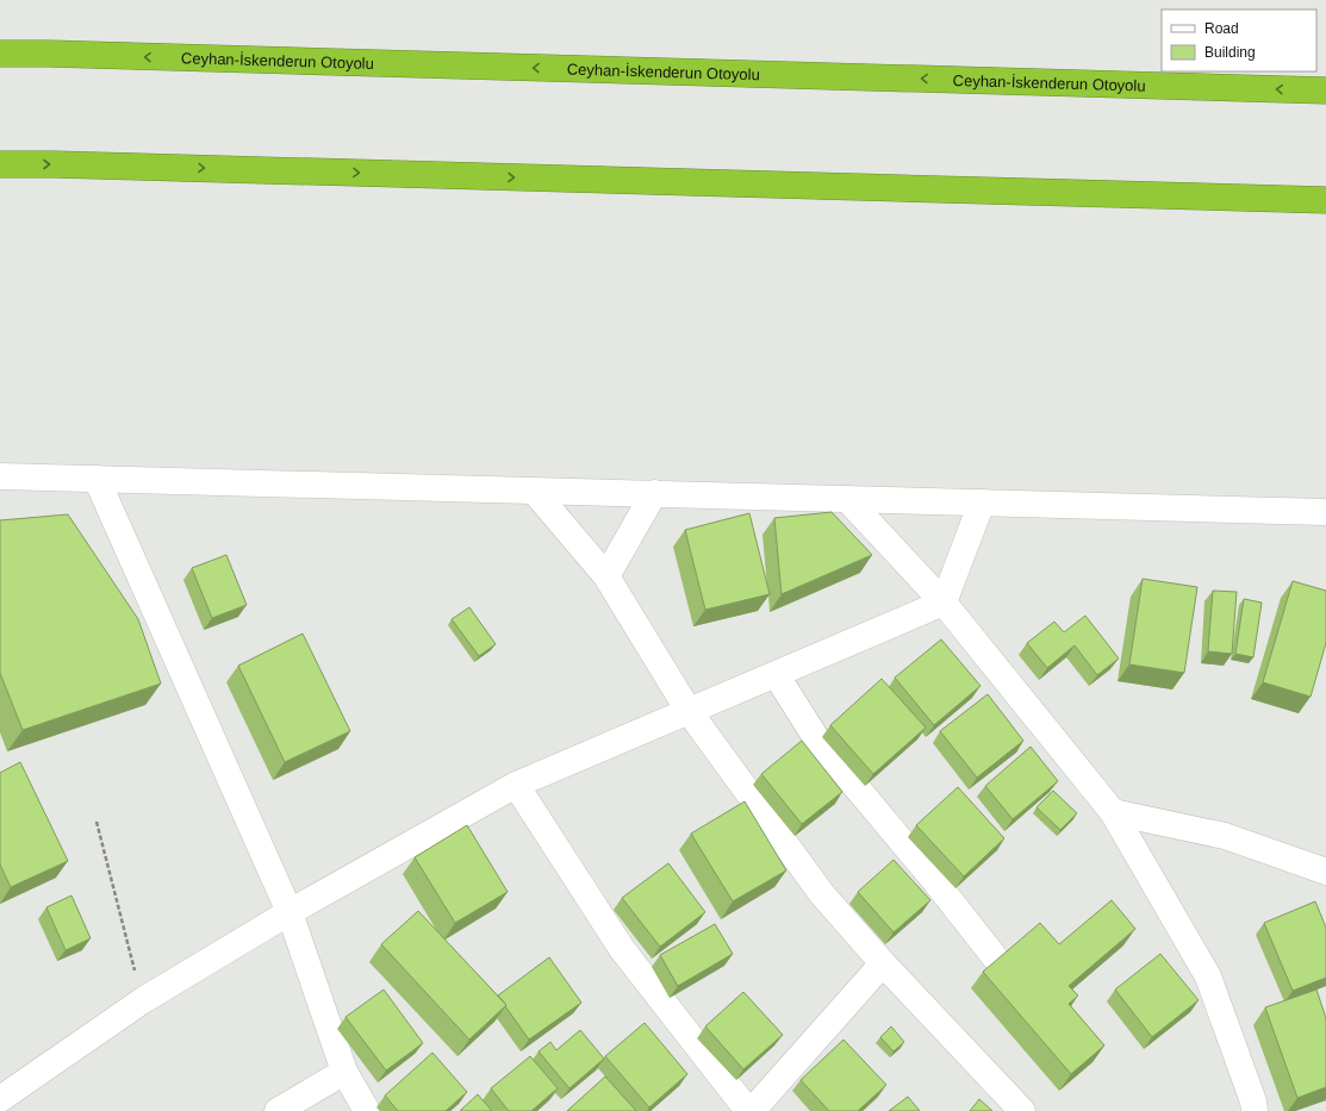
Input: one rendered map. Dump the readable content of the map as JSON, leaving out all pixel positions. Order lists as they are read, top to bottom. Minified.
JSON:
{"streets":{"highway":["Ceyhan-İskenderun Otoyolu"]},"legend":["Road","Building"]}
